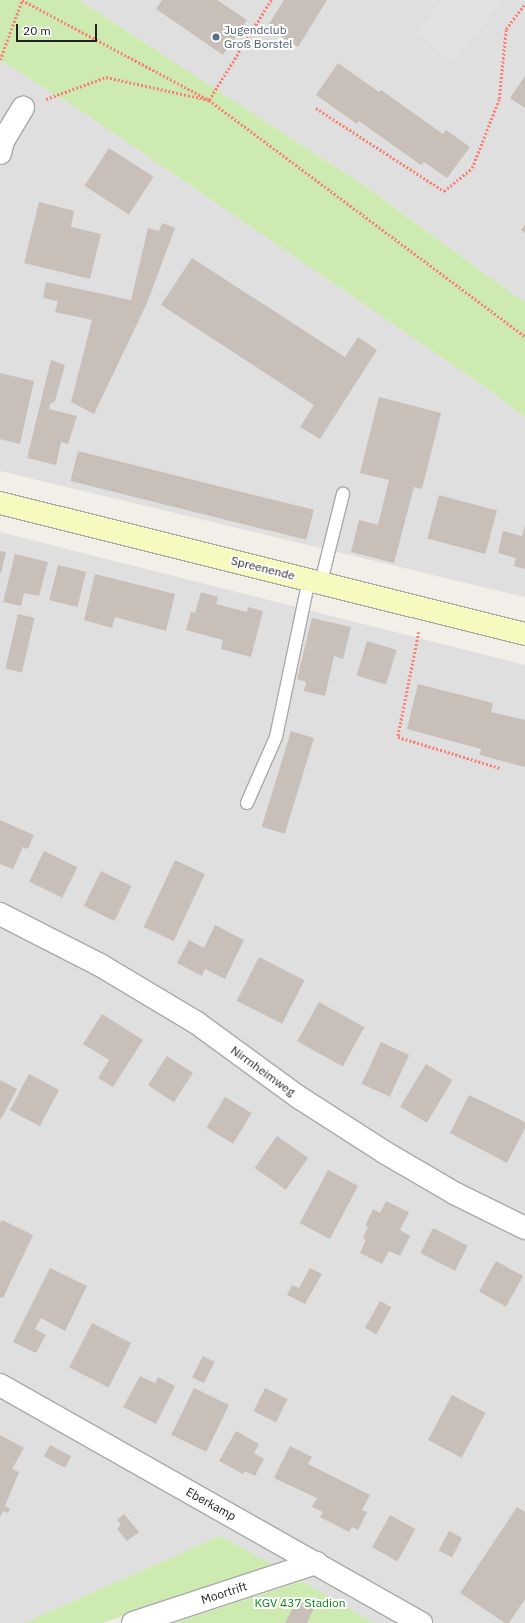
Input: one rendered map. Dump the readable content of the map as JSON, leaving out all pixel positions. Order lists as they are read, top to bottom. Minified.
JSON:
{"streets":{"street":["Spreenende","Nirrnheimweg","Eberkamp","Moortrift"]},"crossings":[["Eberkamp","Moortrift"]],"parks":["KGV 437 Stadion"],"places":["Jugendclub Groß Borstel"],"scale_bar":"20 m"}
